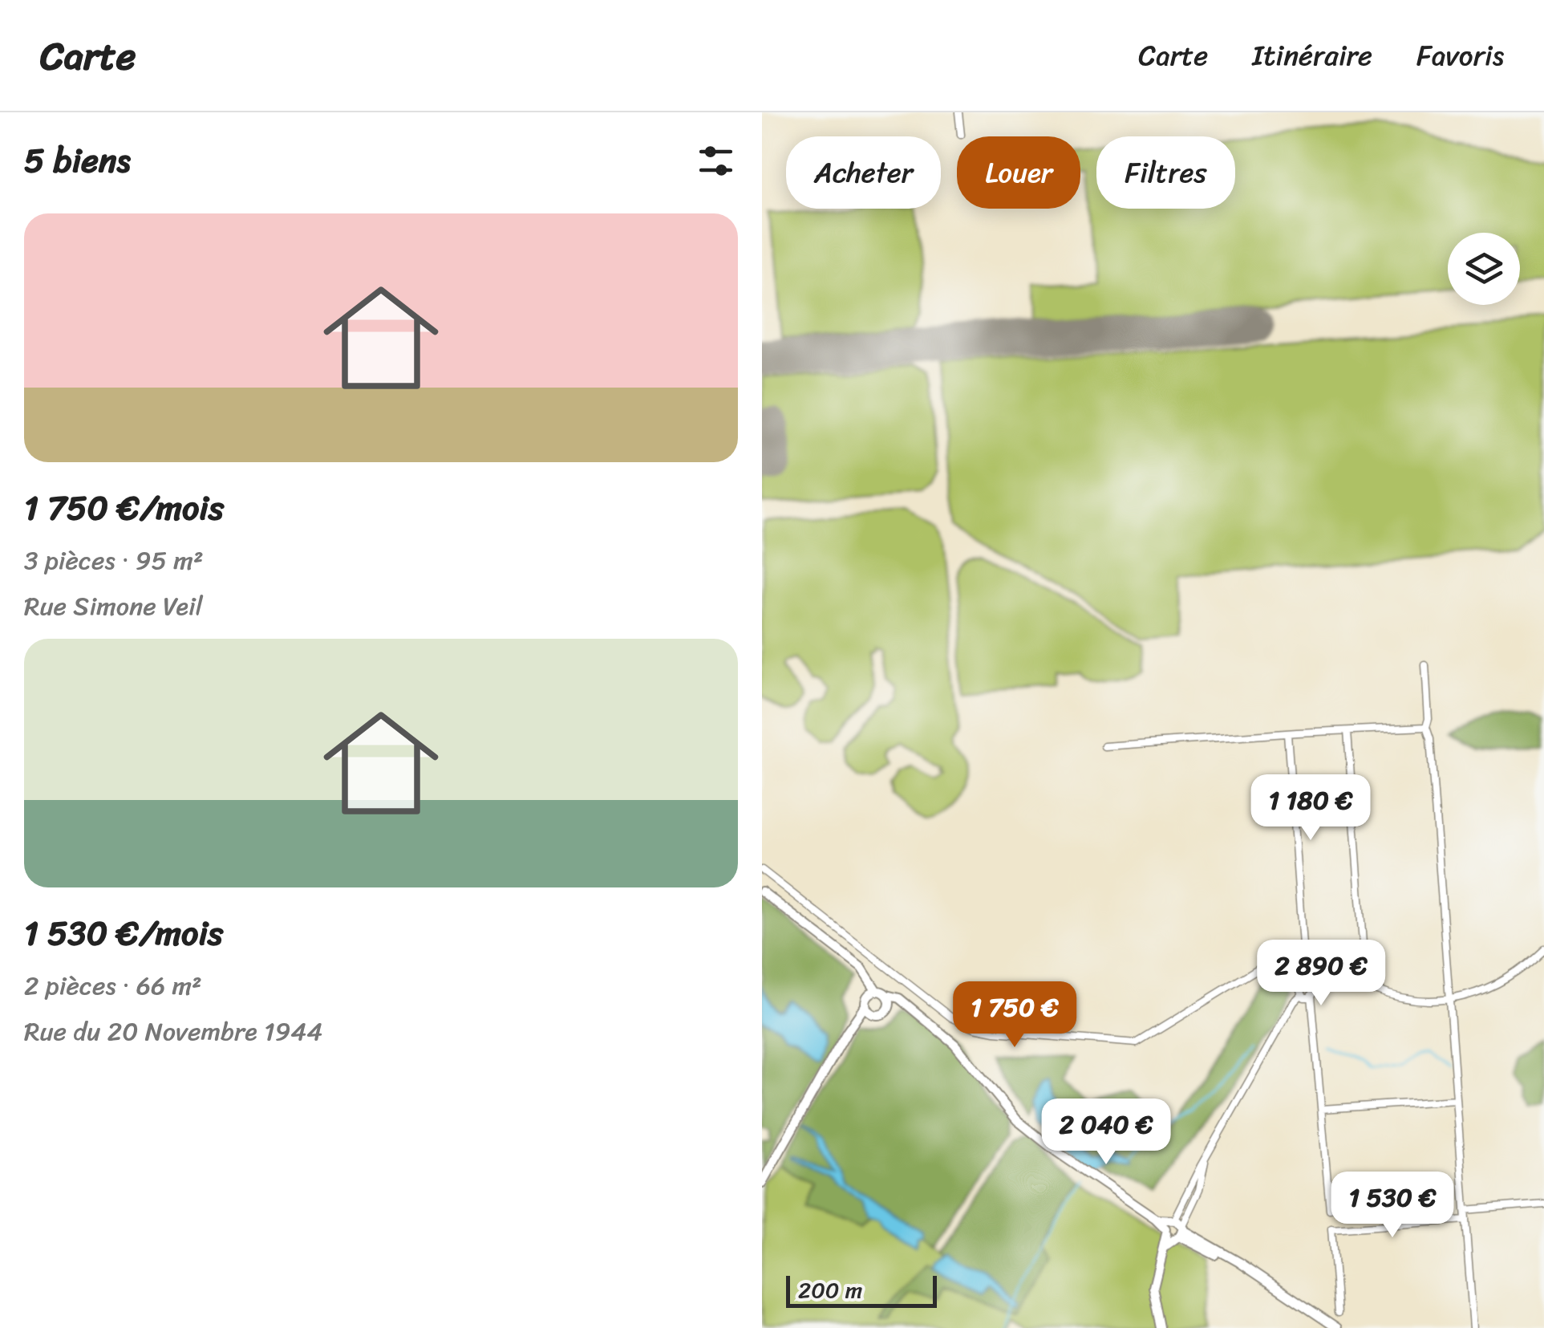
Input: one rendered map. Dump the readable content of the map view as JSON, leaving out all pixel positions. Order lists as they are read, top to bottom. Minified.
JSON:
{"scale_bar":"200 m","page":{"header":"Carte","nav":["Carte","Itinéraire","Favoris"],"heading":"5 biens","chip":["Acheter","Louer","Filtres"],"list":[{"name":"1 750 €/mois","note":"3 pièces · 95 m² · Rue Simone Veil"},{"name":"1 530 €/mois","note":"2 pièces · 66 m² · Rue du 20 Novembre 1944"}],"price":["1 180 €","2 890 €","1 750 €","2 040 €","1 530 €"],"scale":"200 m"}}
